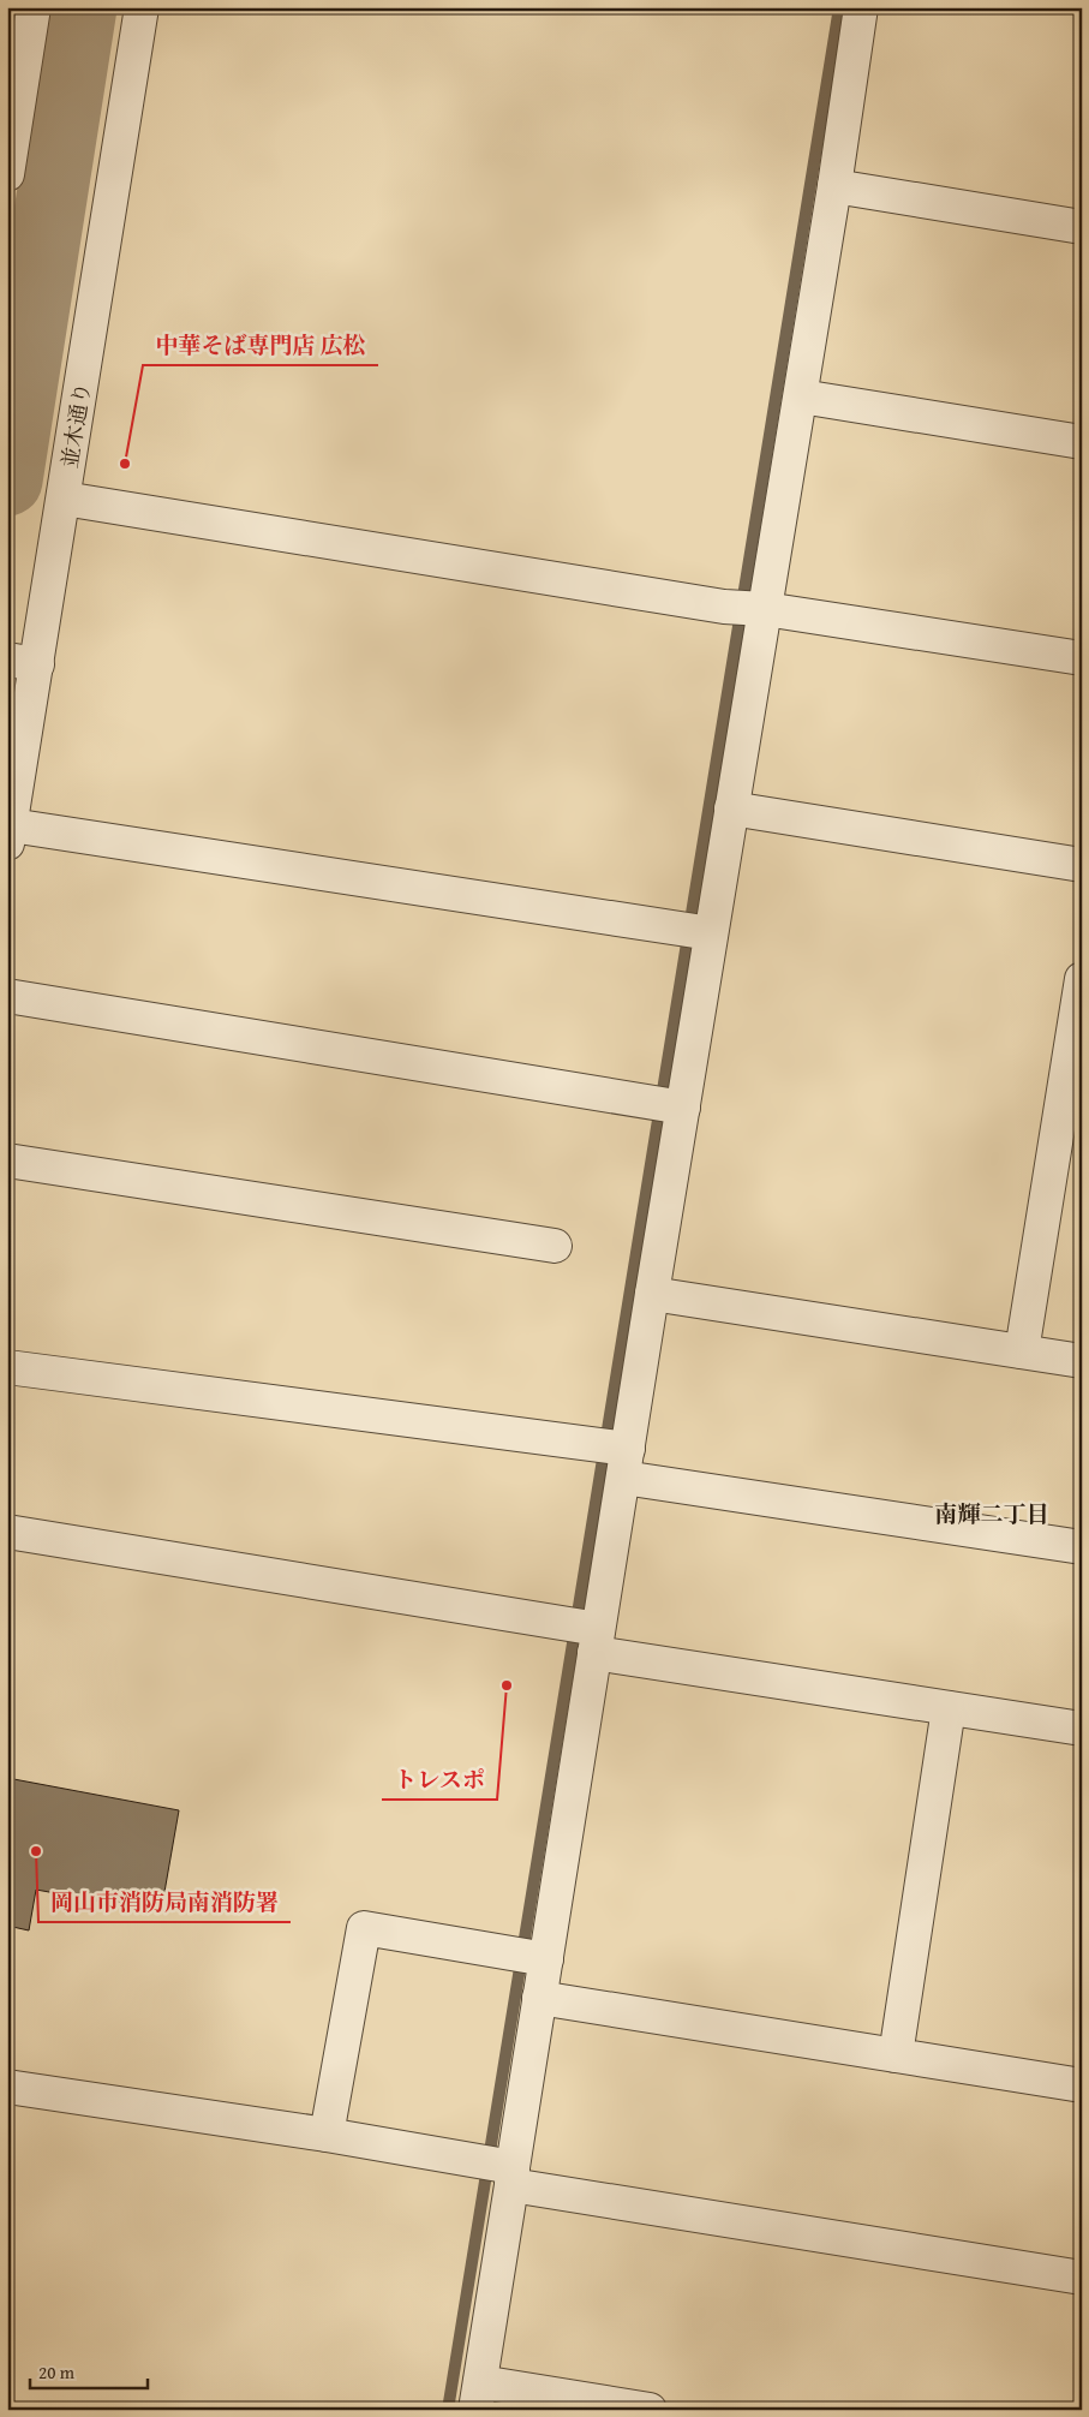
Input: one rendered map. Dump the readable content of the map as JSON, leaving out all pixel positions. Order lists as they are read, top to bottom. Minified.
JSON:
{"streets":{"street":["並木通り"]},"districts":["南輝二丁目"],"places":["中華そば専門店 広松","トレスポ","岡山市消防局南消防署"],"scale_bar":"20 m"}
